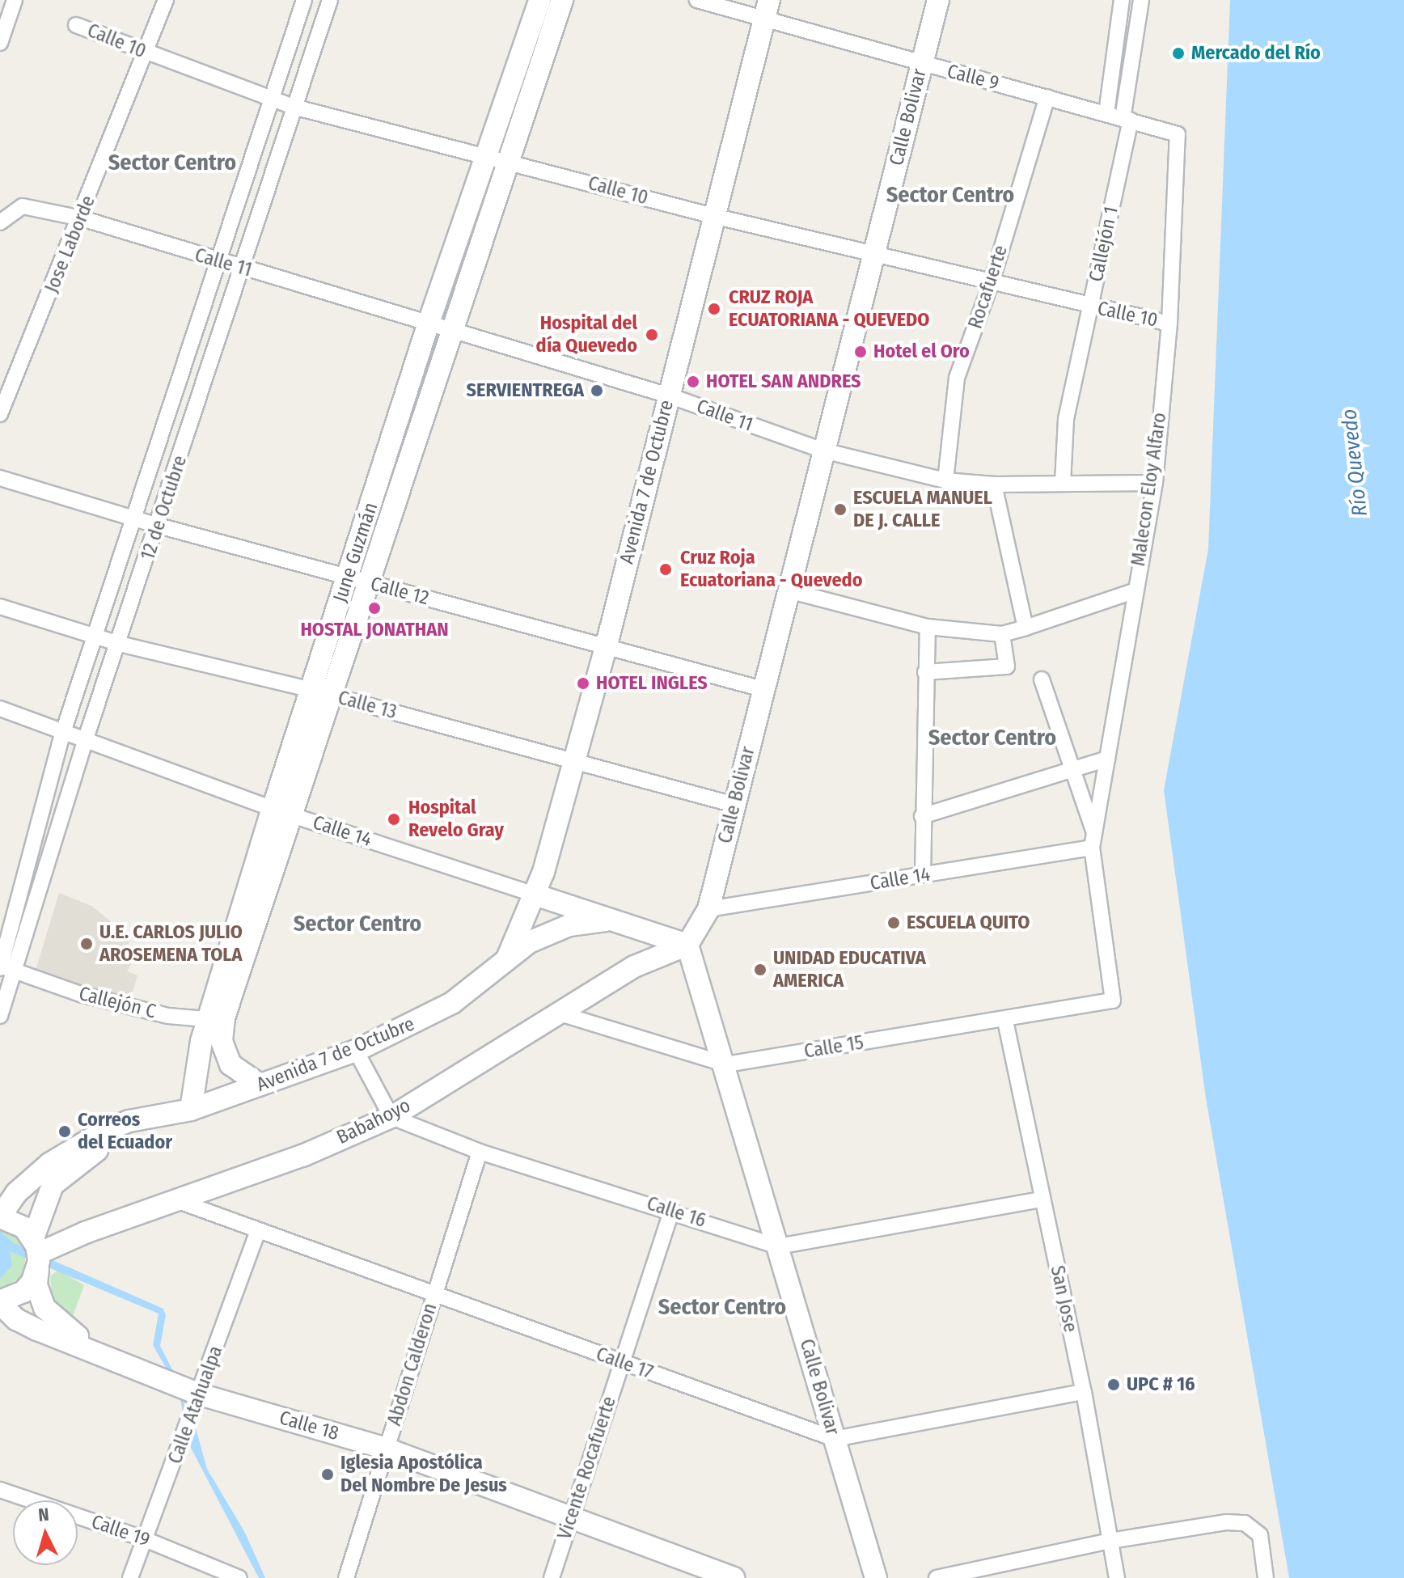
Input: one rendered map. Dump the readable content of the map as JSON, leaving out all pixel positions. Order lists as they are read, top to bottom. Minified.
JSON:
{"streets":{"main road":["Calle Bolivar","Avenida 7 de Octubre","June Guzmán","Calle 14","Babahoyo","Calle 18"],"street":["Calle 10","Calle 9","Jose Laborde","Callejón 1","Calle 11","Rocafuerte","Malecon Eloy Alfaro","12 de Octubre","Calle 12","Calle 13","Callejón C","Calle 15","Calle 16","San Jose","Calle 17","Abdon Calderon","Calle Atahualpa","Vicente Rocafuerte","Calle 19"]},"crossings":[["Calle 10","Calle Bolivar"],["Calle 10","Jose Laborde"],["Calle 10","Callejón 1"],["Calle 10","Rocafuerte"],["Calle 10","Avenida 7 de Octubre"],["Calle 10","Malecon Eloy Alfaro"],["Calle 10","12 de Octubre"],["Calle 10","June Guzmán"],["Calle 9","Calle Bolivar"],["Calle 9","Callejón 1"],["Calle 9","Rocafuerte"],["Calle 9","Avenida 7 de Octubre"],["Calle 9","Malecon Eloy Alfaro"],["Calle Bolivar","Calle 11"],["Calle Bolivar","Calle 12"],["Calle Bolivar","Calle 13"],["Calle Bolivar","Calle 14"],["Calle Bolivar","Calle 15"],["Calle Bolivar","Babahoyo"],["Calle Bolivar","Calle 16"],["Calle Bolivar","Calle 17"],["Jose Laborde","Calle 11"],["Callejón 1","Calle 11"],["Calle 11","Rocafuerte"],["Calle 11","Avenida 7 de Octubre"],["Calle 11","Malecon Eloy Alfaro"],["Calle 11","12 de Octubre"],["Calle 11","June Guzmán"],["Avenida 7 de Octubre","June Guzmán"],["Avenida 7 de Octubre","Calle 12"],["Avenida 7 de Octubre","Calle 13"],["Avenida 7 de Octubre","Calle 14"],["Avenida 7 de Octubre","Babahoyo"],["Avenida 7 de Octubre","Calle 18"],["Malecon Eloy Alfaro","Calle 14"],["Malecon Eloy Alfaro","Calle 15"],["12 de Octubre","Calle 12"],["12 de Octubre","Calle 13"],["12 de Octubre","Calle 14"],["12 de Octubre","Callejón C"],["June Guzmán","Calle 12"],["June Guzmán","Calle 13"],["June Guzmán","Calle 14"],["June Guzmán","Callejón C"],["Calle 14","Calle 15"],["Calle 14","Babahoyo"],["Calle 15","Babahoyo"],["Calle 15","San Jose"],["Babahoyo","Calle 16"],["Babahoyo","Calle 17"],["Babahoyo","Calle 18"],["Calle 16","San Jose"],["Calle 16","Abdon Calderon"],["Calle 16","Vicente Rocafuerte"],["Calle 17","Abdon Calderon"],["Calle 17","Calle Atahualpa"],["Calle 17","Vicente Rocafuerte"],["Abdon Calderon","Calle 18"],["Calle Atahualpa","Calle 18"],["Calle Atahualpa","Calle 19"],["Calle 18","Vicente Rocafuerte"]],"districts":["Sector Centro","Sector Centro","Sector Centro","Sector Centro","Sector Centro"],"water":["Río Quevedo"],"places":["Mercado del Río","CRUZ ROJA ECUATORIANA - QUEVEDO","Hospital del día Quevedo","Hotel el Oro","HOTEL SAN ANDRES","SERVIENTREGA","ESCUELA MANUEL DE J. CALLE","Cruz Roja Ecuatoriana - Quevedo","HOSTAL JONATHAN","HOTEL INGLES","Hospital Revelo Gray","ESCUELA QUITO","U.E. CARLOS JULIO AROSEMENA TOLA","UNIDAD EDUCATIVA AMERICA","Correos del Ecuador","UPC # 16","Iglesia Apostólica Del Nombre De Jesus"],"north":"top"}
